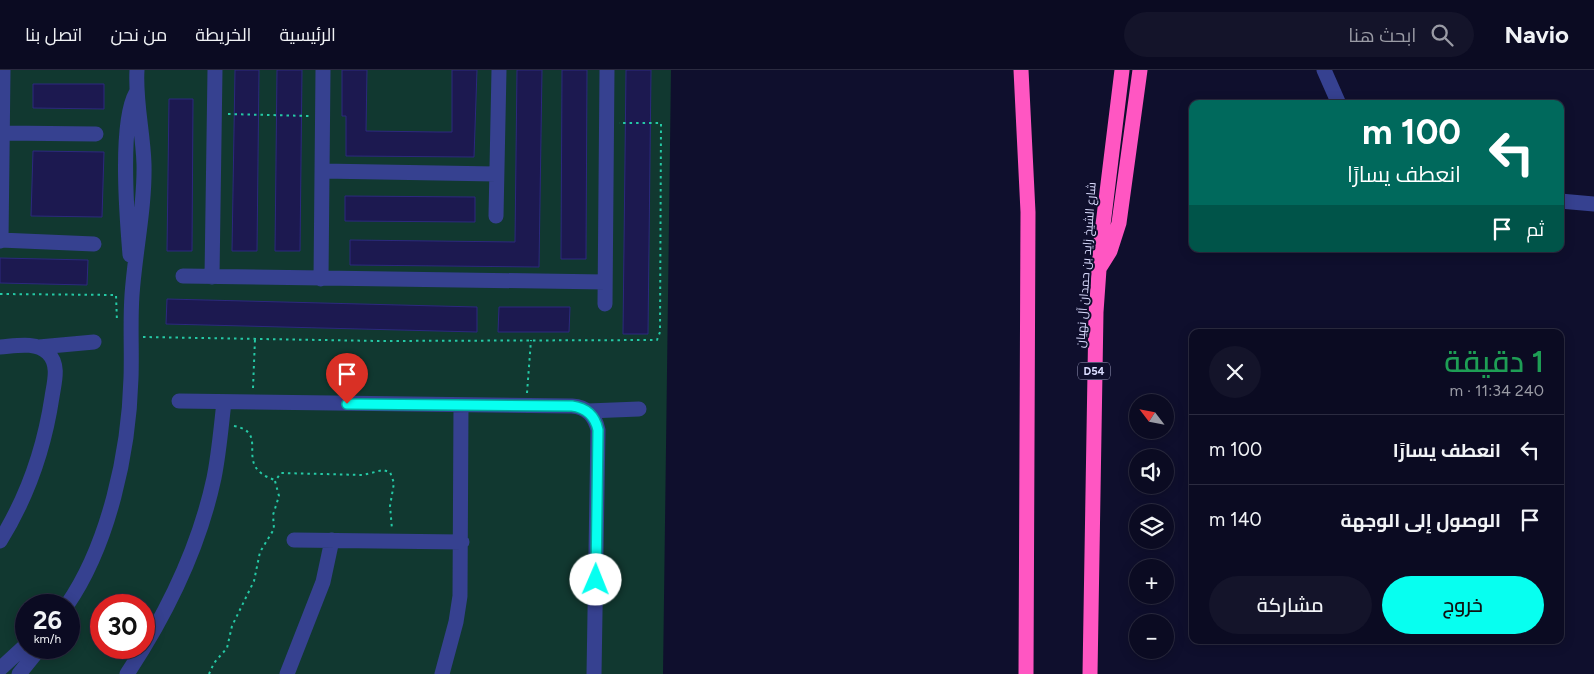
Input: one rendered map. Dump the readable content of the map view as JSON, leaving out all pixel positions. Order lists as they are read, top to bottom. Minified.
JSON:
{"streets":{"highway":["شارع الشيخ زايد بن حمدان آل نهيان","D54"]},"north":"top left","page":{"header":"Navio","search":"ابحث هنا","nav":["الرئيسية","الخريطة","من نحن","اتصل بنا"],"turn":["100 m","انعطف يسارًا"],"then":"ثم","heading":["1 دقيقة","240 m · 11:34"],"map_buttons":["+","−"],"list":[{"name":"انعطف يسارًا","value":"100 m"},{"name":"الوصول إلى الوجهة","value":"140 m"}],"buttons":["خروج","مشاركة"],"speed":"26 km/h","limit":"30"}}
